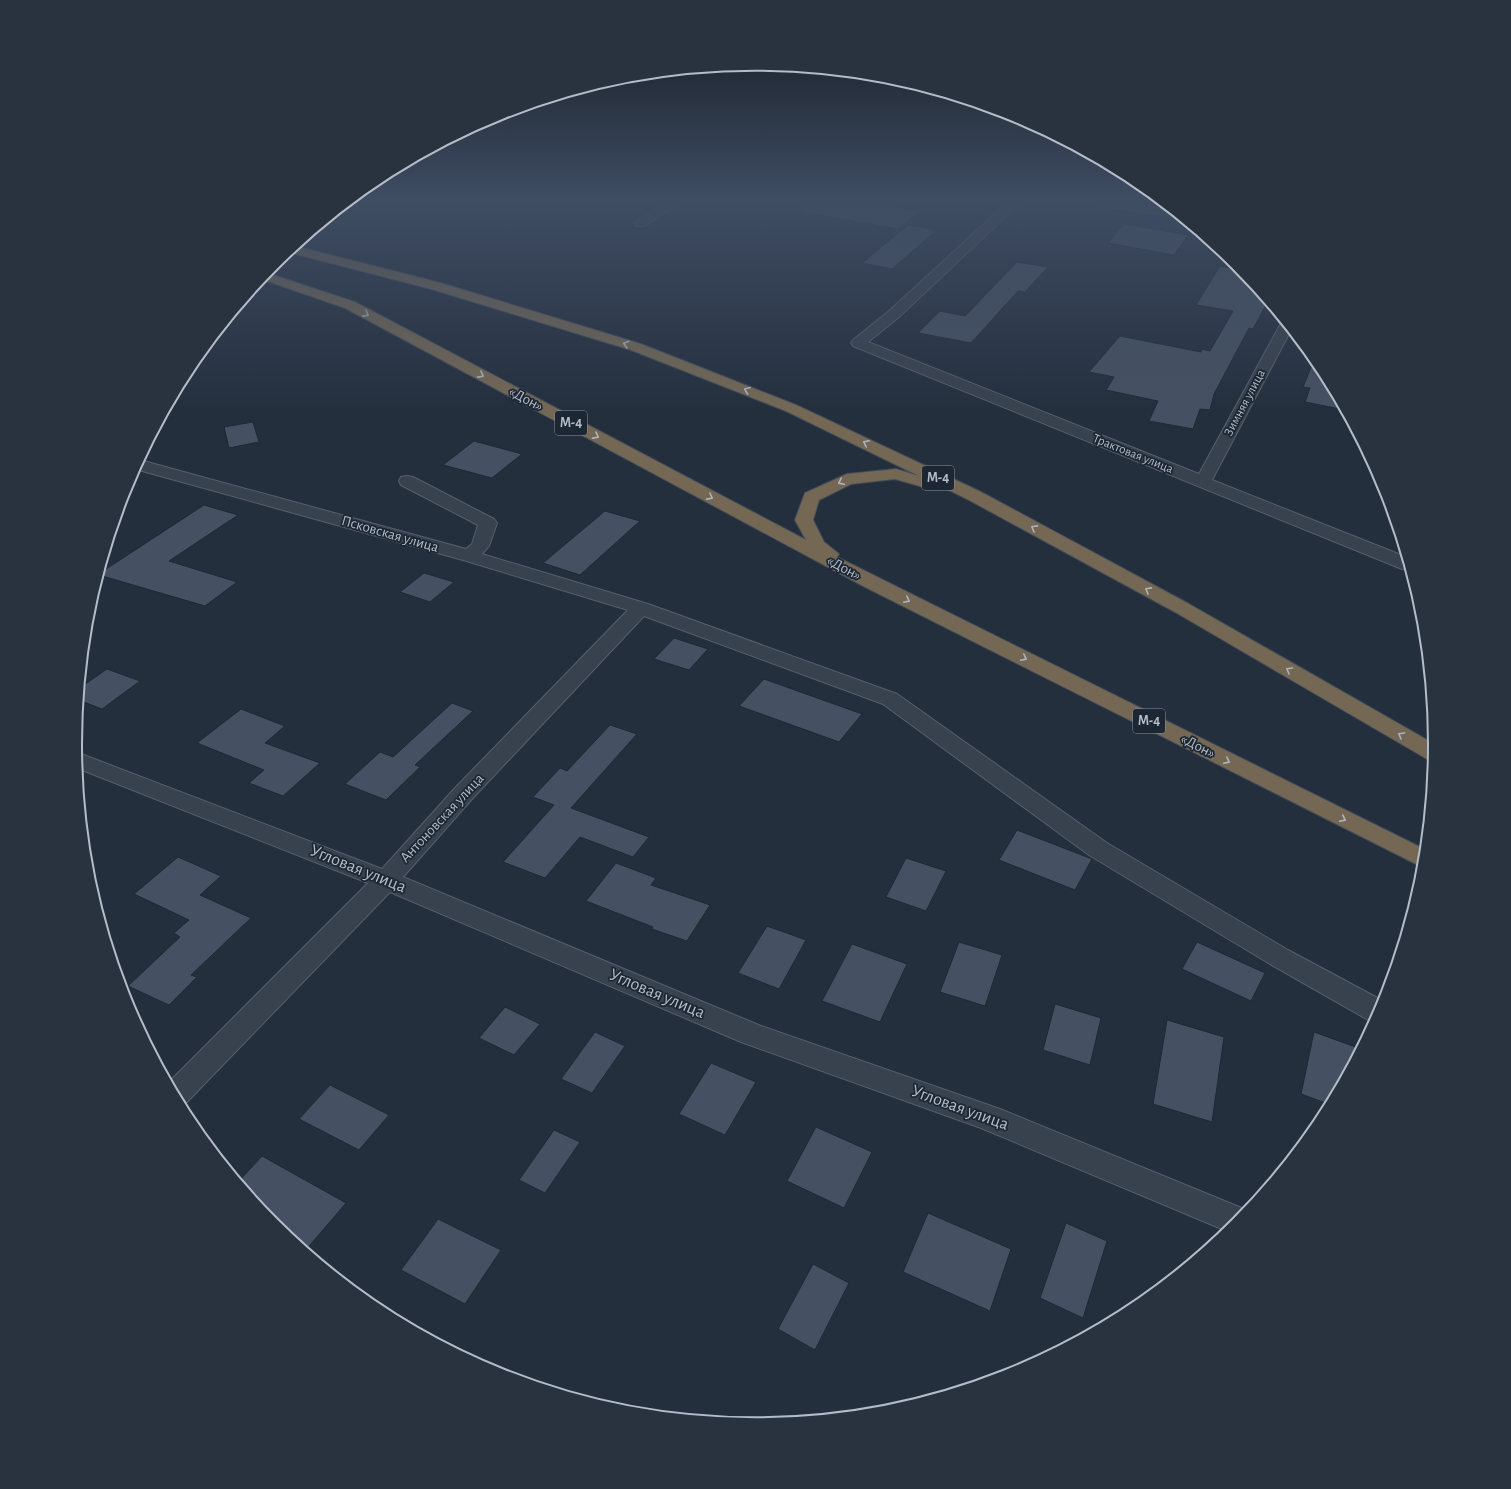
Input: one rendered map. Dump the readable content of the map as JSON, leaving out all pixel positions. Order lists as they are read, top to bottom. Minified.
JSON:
{"streets":{"highway":["«Дон»","М-4"],"street":["Зимняя улица","Трактовая улица","Псковская улица","Антоновская улица","Угловая улица"]},"crossings":[["«Дон»","М-4"],["Зимняя улица","Трактовая улица"],["Псковская улица","Антоновская улица"],["Антоновская улица","Угловая улица"]]}
